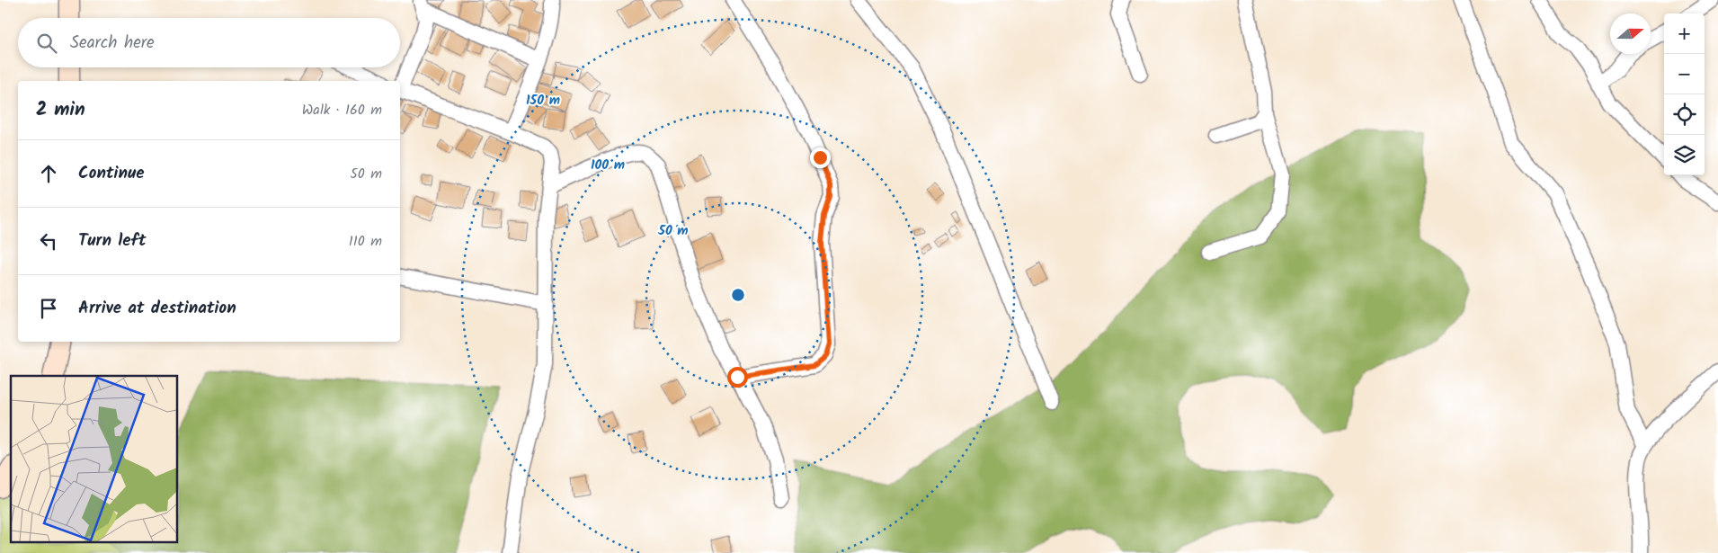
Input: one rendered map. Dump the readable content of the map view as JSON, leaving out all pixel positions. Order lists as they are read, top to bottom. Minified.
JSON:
{"north":"right","page":{"map_buttons":["+","−"],"search":"Search here","heading":["2 min","Walk · 160 m"],"list":[["Continue","50 m"],["Turn left","110 m"],"Arrive at destination"]},"rings":["150 m","100 m","50 m"]}
